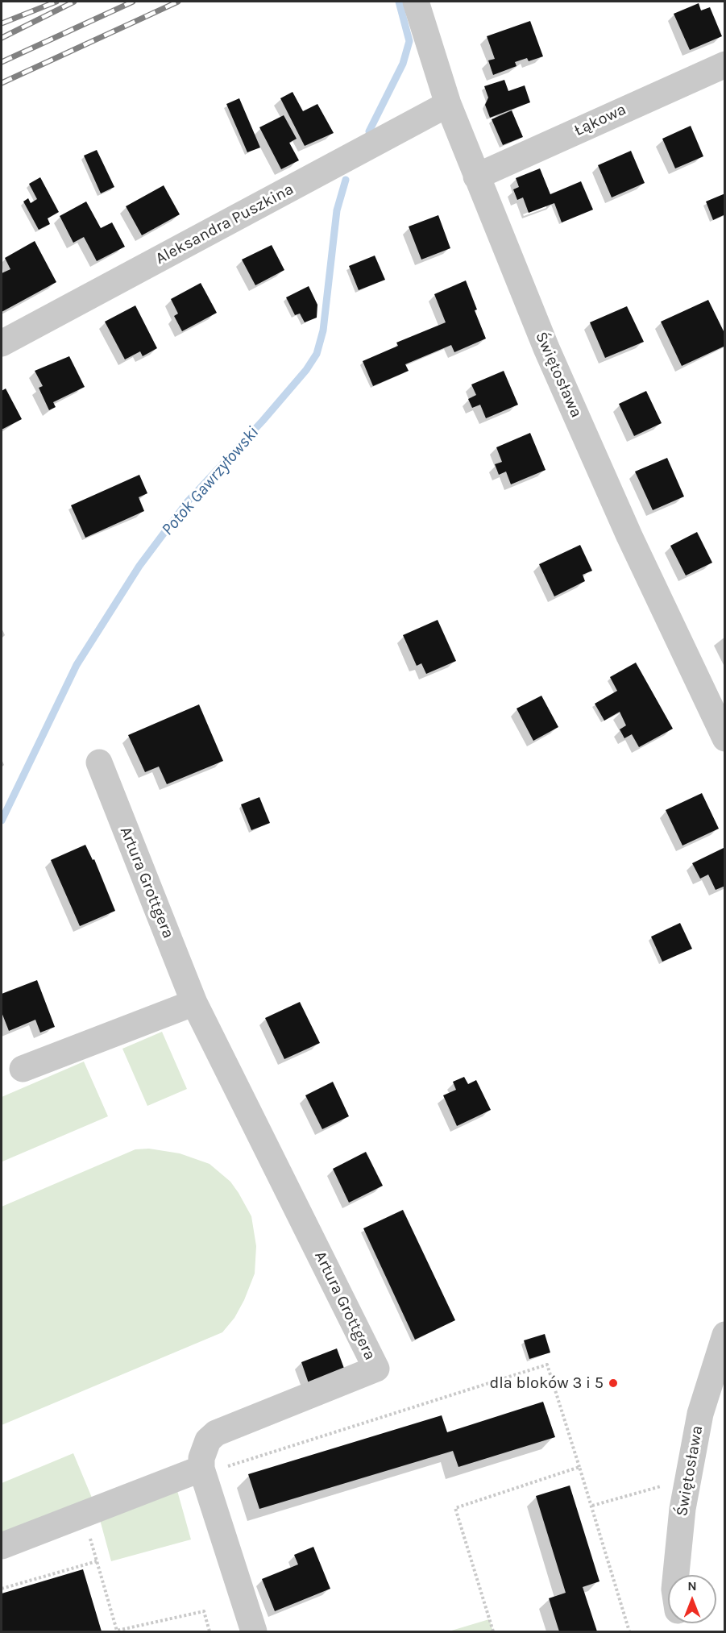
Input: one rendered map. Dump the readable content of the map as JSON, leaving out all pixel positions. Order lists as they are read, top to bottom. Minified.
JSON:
{"streets":{"street":["Łąkowa","Aleksandra Puszkina","Świętosława","Artura Grottgera"]},"crossings":[["Łąkowa","Świętosława"],["Aleksandra Puszkina","Świętosława"]],"water":["Potok Gawrzyłowski"],"places":["dla bloków 3 i 5"],"north":"top"}
